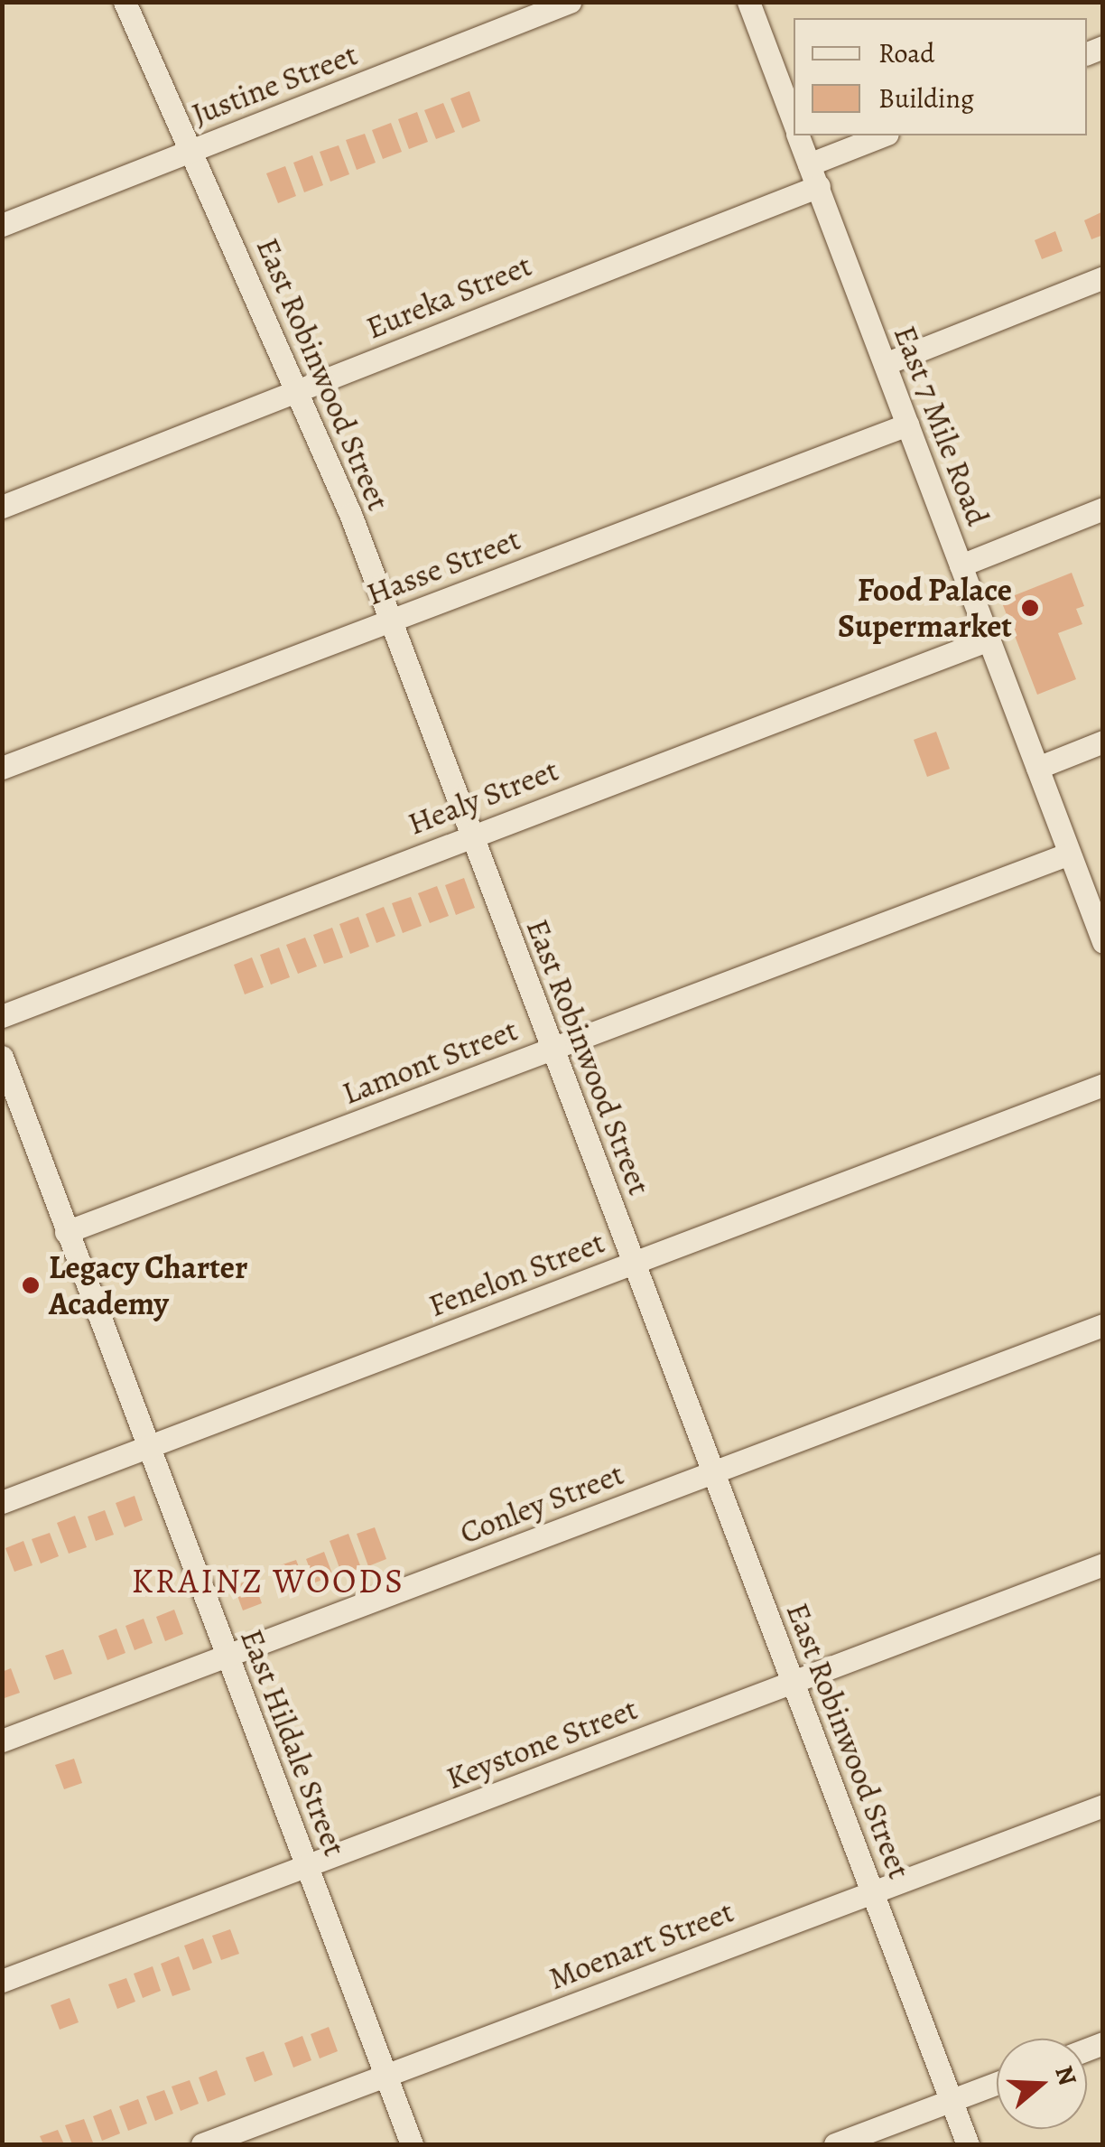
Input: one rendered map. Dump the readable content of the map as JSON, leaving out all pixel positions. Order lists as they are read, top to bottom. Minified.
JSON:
{"streets":{"street":["Justine Street","Eureka Street","East Robinwood Street","East 7 Mile Road","Hasse Street","Healy Street","Lamont Street","Fenelon Street","Conley Street","East Hildale Street","Keystone Street","Moenart Street"]},"crossings":[["Justine Street","East Robinwood Street"],["Eureka Street","East Robinwood Street"],["Eureka Street","East 7 Mile Road"],["East Robinwood Street","Hasse Street"],["East Robinwood Street","Healy Street"],["East Robinwood Street","Lamont Street"],["East Robinwood Street","Fenelon Street"],["East Robinwood Street","Conley Street"],["East Robinwood Street","Keystone Street"],["East Robinwood Street","Moenart Street"],["East 7 Mile Road","Hasse Street"],["East 7 Mile Road","Healy Street"],["East 7 Mile Road","Lamont Street"],["Lamont Street","East Hildale Street"],["Fenelon Street","East Hildale Street"],["Conley Street","East Hildale Street"],["East Hildale Street","Keystone Street"],["East Hildale Street","Moenart Street"]],"districts":["KRAINZ WOODS"],"places":["Food Palace Supermarket","Legacy Charter Academy"],"legend":["Road","Building"],"north":"right"}
